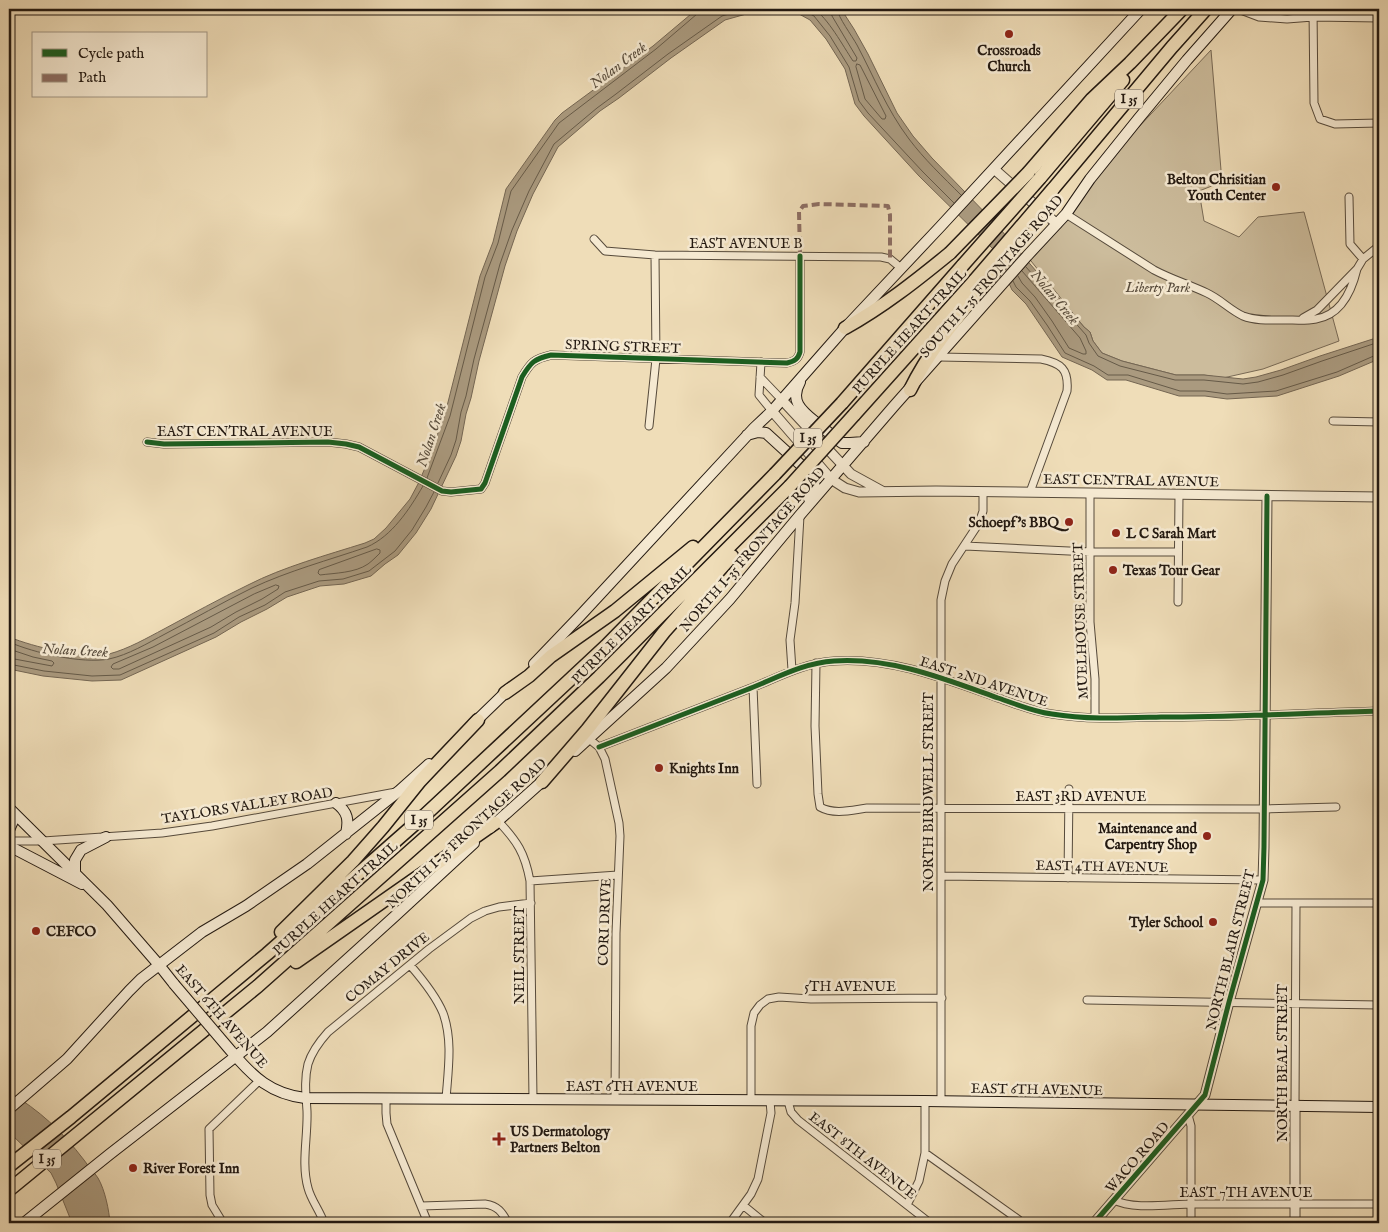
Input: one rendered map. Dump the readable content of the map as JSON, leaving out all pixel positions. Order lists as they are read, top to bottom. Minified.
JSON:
{"streets":{"highway":["I 35","PURPLE HEART TRAIL"],"main road":["SOUTH I-35 FRONTAGE ROAD","NORTH I-35 FRONTAGE ROAD","EAST 6TH AVENUE"],"street":["EAST AVENUE B","SPRING STREET","EAST CENTRAL AVENUE","MUELHOUSE STREET","EAST 2ND AVENUE","NORTH BIRDWELL STREET","EAST 3RD AVENUE","TAYLORS VALLEY ROAD","EAST 4TH AVENUE","CORI DRIVE","NORTH BLAIR STREET","NEIL STREET","COMAY DRIVE","5TH AVENUE","NORTH BEAL STREET","EAST 8TH AVENUE","WACO ROAD","EAST 7TH AVENUE"]},"crossings":[["I 35","PURPLE HEART TRAIL"],["EAST AVENUE B","SPRING STREET"],["SOUTH I-35 FRONTAGE ROAD","EAST CENTRAL AVENUE"],["SOUTH I-35 FRONTAGE ROAD","NORTH I-35 FRONTAGE ROAD"],["SPRING STREET","EAST CENTRAL AVENUE"],["EAST CENTRAL AVENUE","NORTH I-35 FRONTAGE ROAD"],["EAST CENTRAL AVENUE","MUELHOUSE STREET"],["EAST CENTRAL AVENUE","NORTH BIRDWELL STREET"],["EAST CENTRAL AVENUE","NORTH BLAIR STREET"],["NORTH I-35 FRONTAGE ROAD","NEIL STREET"],["NORTH I-35 FRONTAGE ROAD","EAST 6TH AVENUE"],["MUELHOUSE STREET","EAST 2ND AVENUE"],["EAST 2ND AVENUE","NORTH BIRDWELL STREET"],["EAST 2ND AVENUE","EAST 3RD AVENUE"],["EAST 2ND AVENUE","CORI DRIVE"],["EAST 2ND AVENUE","NORTH BLAIR STREET"],["NORTH BIRDWELL STREET","EAST 3RD AVENUE"],["NORTH BIRDWELL STREET","EAST 4TH AVENUE"],["NORTH BIRDWELL STREET","5TH AVENUE"],["NORTH BIRDWELL STREET","EAST 6TH AVENUE"],["EAST 3RD AVENUE","NORTH BLAIR STREET"],["TAYLORS VALLEY ROAD","EAST 6TH AVENUE"],["EAST 4TH AVENUE","NORTH BLAIR STREET"],["CORI DRIVE","EAST 6TH AVENUE"],["NORTH BLAIR STREET","EAST 6TH AVENUE"],["NORTH BLAIR STREET","WACO ROAD"],["NEIL STREET","COMAY DRIVE"],["NEIL STREET","EAST 6TH AVENUE"],["COMAY DRIVE","EAST 6TH AVENUE"],["5TH AVENUE","EAST 6TH AVENUE"],["EAST 6TH AVENUE","NORTH BEAL STREET"],["EAST 6TH AVENUE","EAST 8TH AVENUE"],["EAST 6TH AVENUE","WACO ROAD"],["NORTH BEAL STREET","EAST 7TH AVENUE"],["WACO ROAD","EAST 7TH AVENUE"]],"water":["Nolan Creek"],"parks":["Liberty Park"],"places":{"other":["Crossroads Church","Belton Chrisitian Youth Center","Schoepf's BBQ","L C Sarah Mart","Texas Tour Gear","Knights Inn","Maintenance and Carpentry Shop","Tyler School","CEFCO","River Forest Inn"],"health":["US Dermatology Partners Belton"]},"legend":["Cycle path","Path"]}
